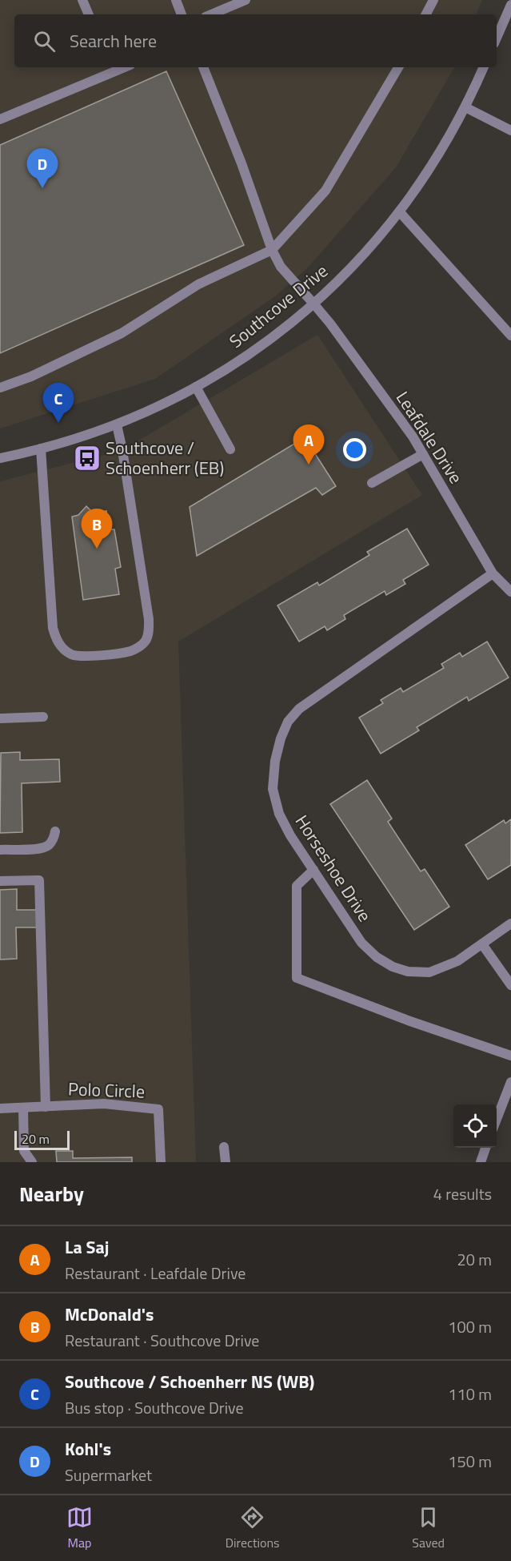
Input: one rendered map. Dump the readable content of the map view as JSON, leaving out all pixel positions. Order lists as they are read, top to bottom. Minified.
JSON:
{"streets":{"street":["Southcove Drive","Leafdale Drive","Horseshoe Drive","Polo Circle"]},"crossings":[["Southcove Drive","Leafdale Drive"],["Leafdale Drive","Horseshoe Drive"]],"places":{"bus stop":["Southcove / Schoenherr (EB)"]},"scale_bar":"20 m","page":{"search":"Search here","pins":["D","C","A","B"],"scale":"20 m","heading":["Nearby","4 results"],"list":[{"mark":"A","name":"La Saj","note":"Restaurant · Leafdale Drive","value":"20 m"},{"mark":"B","name":"McDonald's","note":"Restaurant · Southcove Drive","value":"100 m"},{"mark":"C","name":"Southcove / Schoenherr NS (WB)","note":"Bus stop · Southcove Drive","value":"110 m"},{"mark":"D","name":"Kohl's","note":"Supermarket","value":"150 m"}],"nav":["Map","Directions","Saved"]}}
